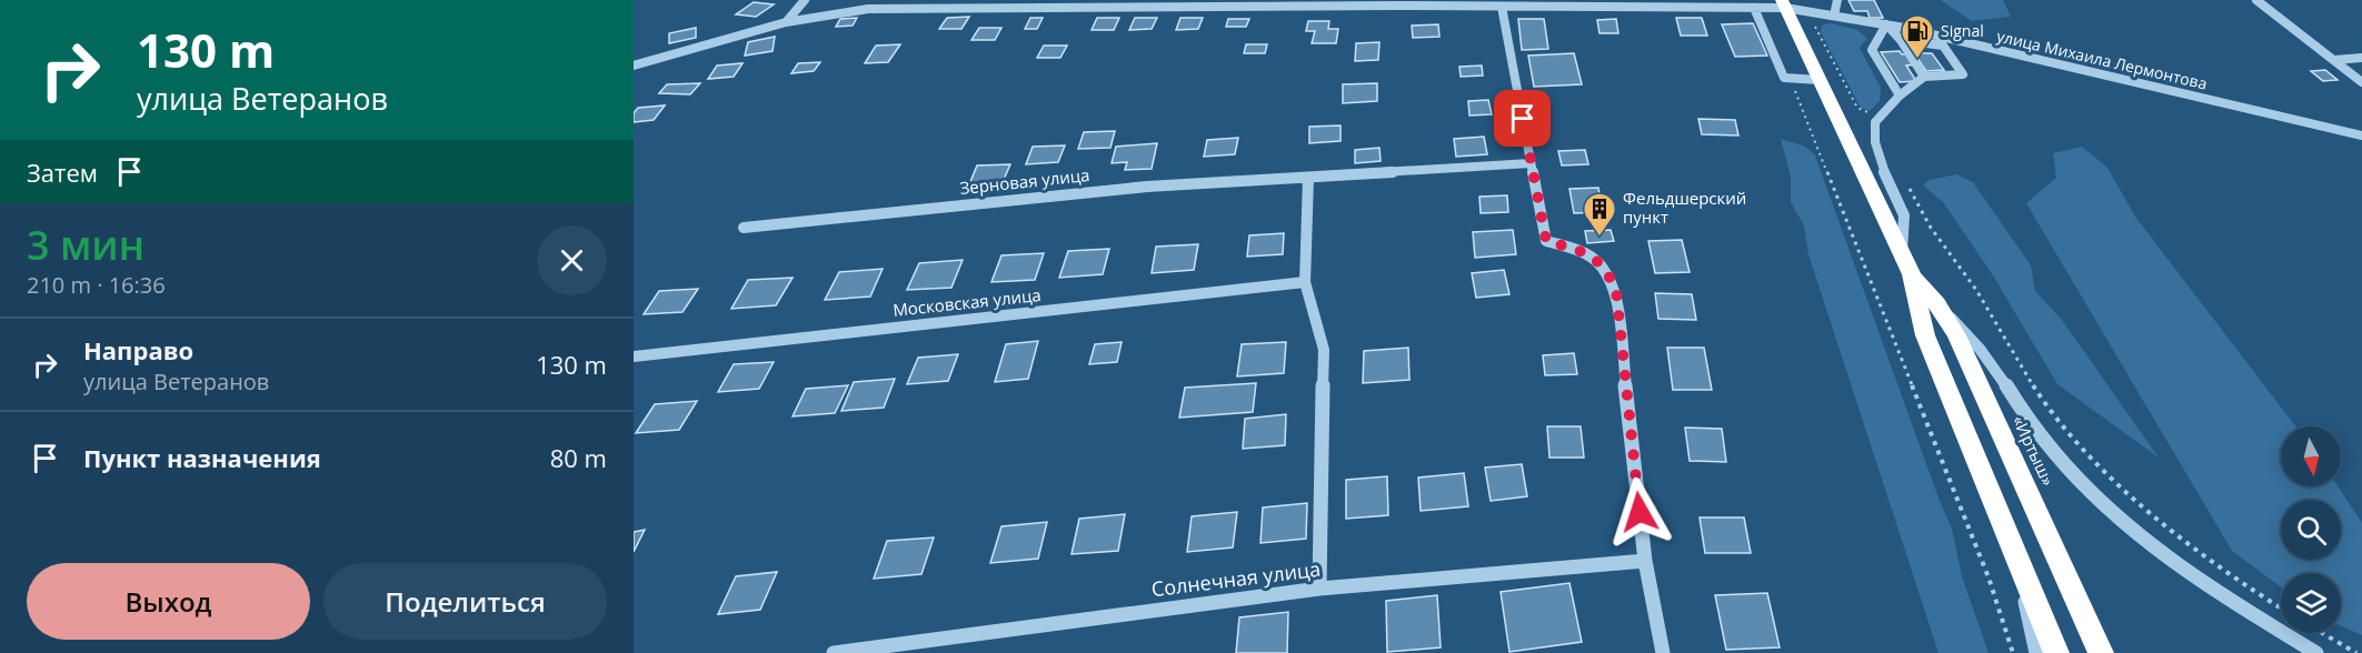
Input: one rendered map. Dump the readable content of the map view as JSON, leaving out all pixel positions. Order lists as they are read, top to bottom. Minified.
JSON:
{"streets":{"highway":["«Иртыш»"],"street":["улица Михаила Лермонтова","Зерновая улица","Московская улица","Солнечная улица"]},"crossings":[["улица Михаила Лермонтова","«Иртыш»"]],"places":{"fuel station":["Signal"],"building":["Фельдшерский пункт"]},"north":"bottom","page":{"turn":["130 m","улица Ветеранов"],"then":"Затем","heading":["3 мин","210 m · 16:36"],"list":[{"name":"Направо","note":"улица Ветеранов","value":"130 m"},{"name":"Пункт назначения","value":"80 m"}],"buttons":["Выход","Поделиться"]}}
